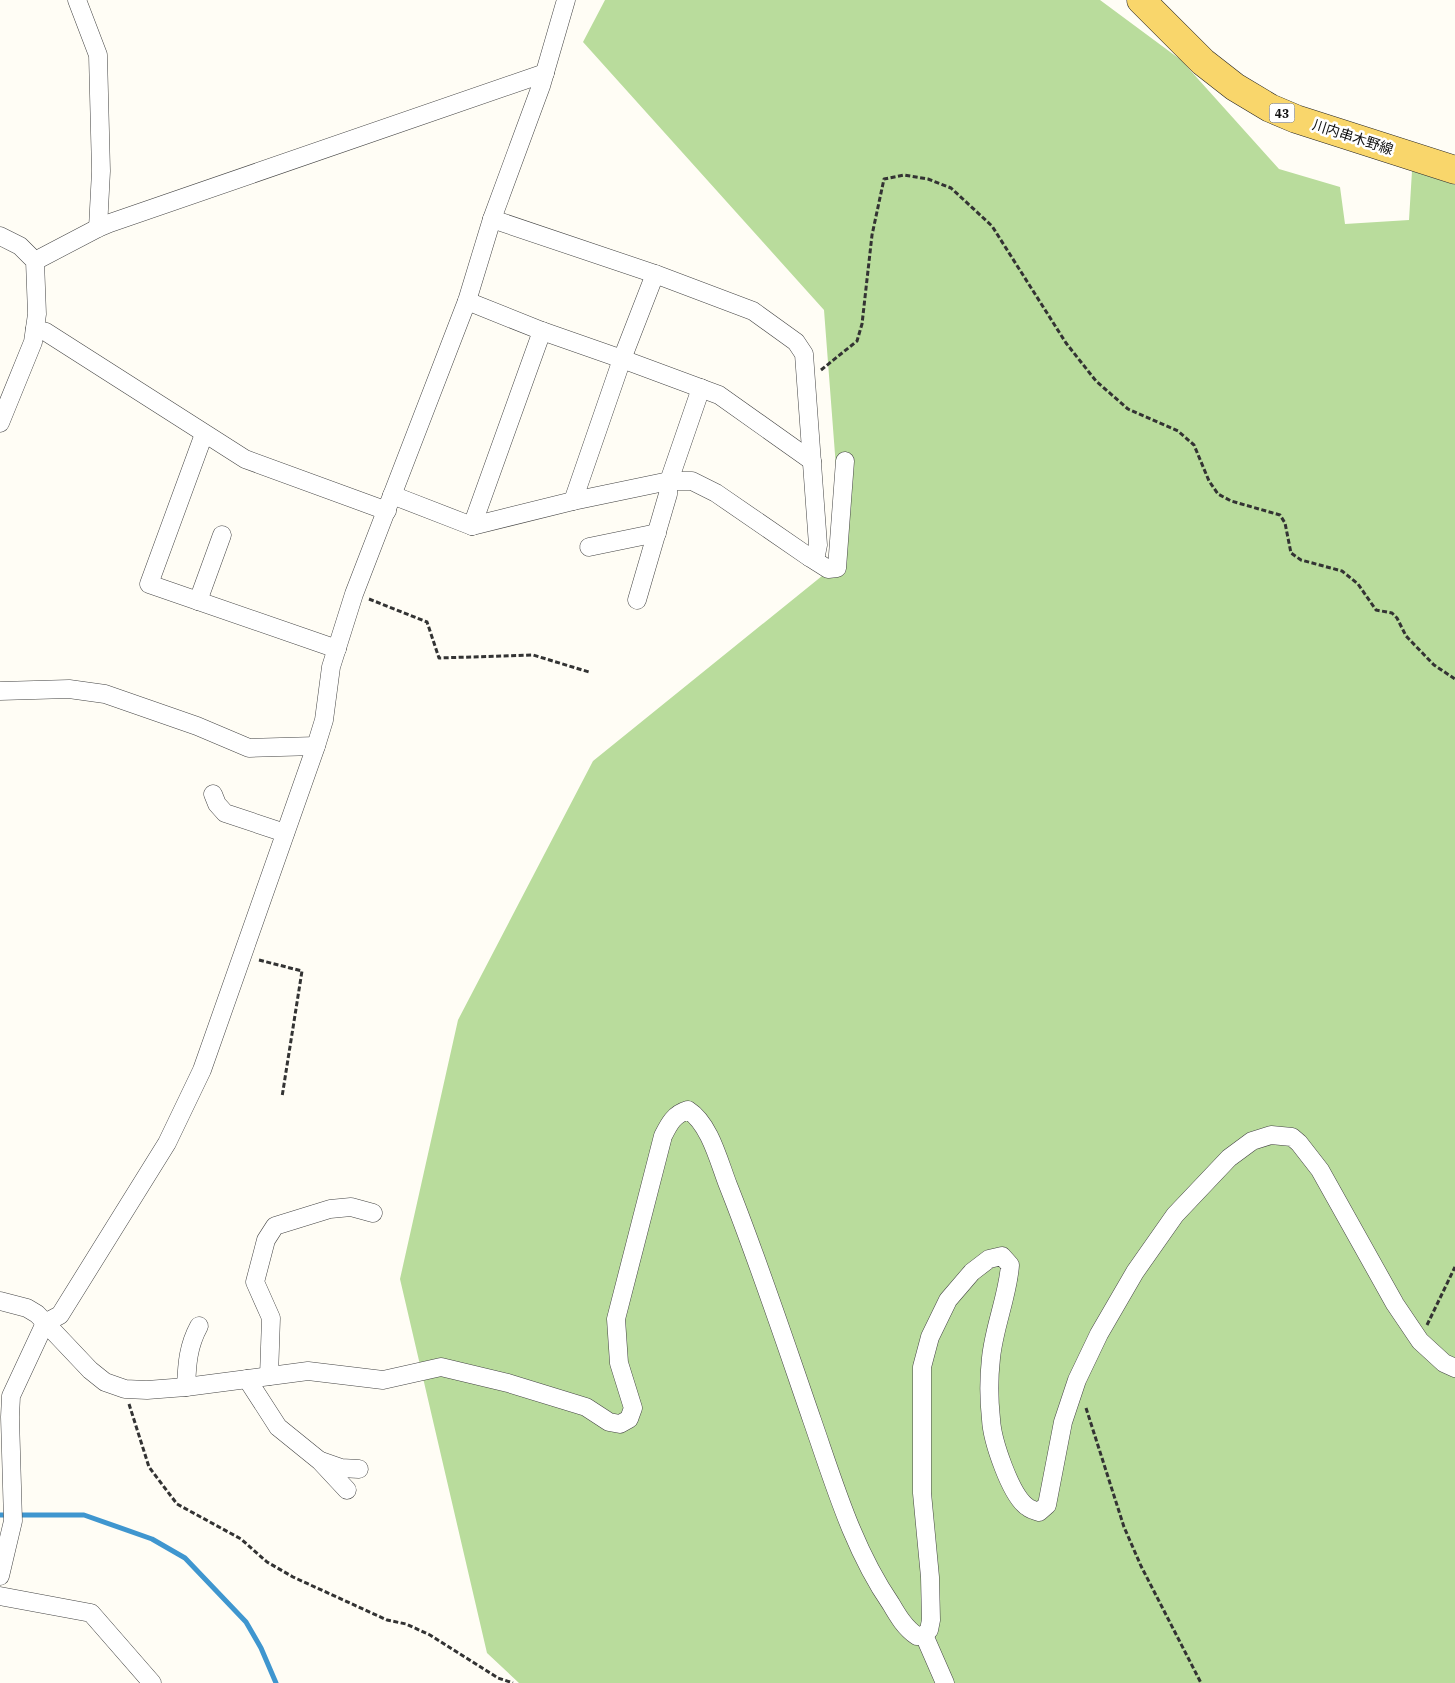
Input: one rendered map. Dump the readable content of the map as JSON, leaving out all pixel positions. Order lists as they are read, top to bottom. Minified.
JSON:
{"streets":{"main road":["43","川内串木野線"]}}
